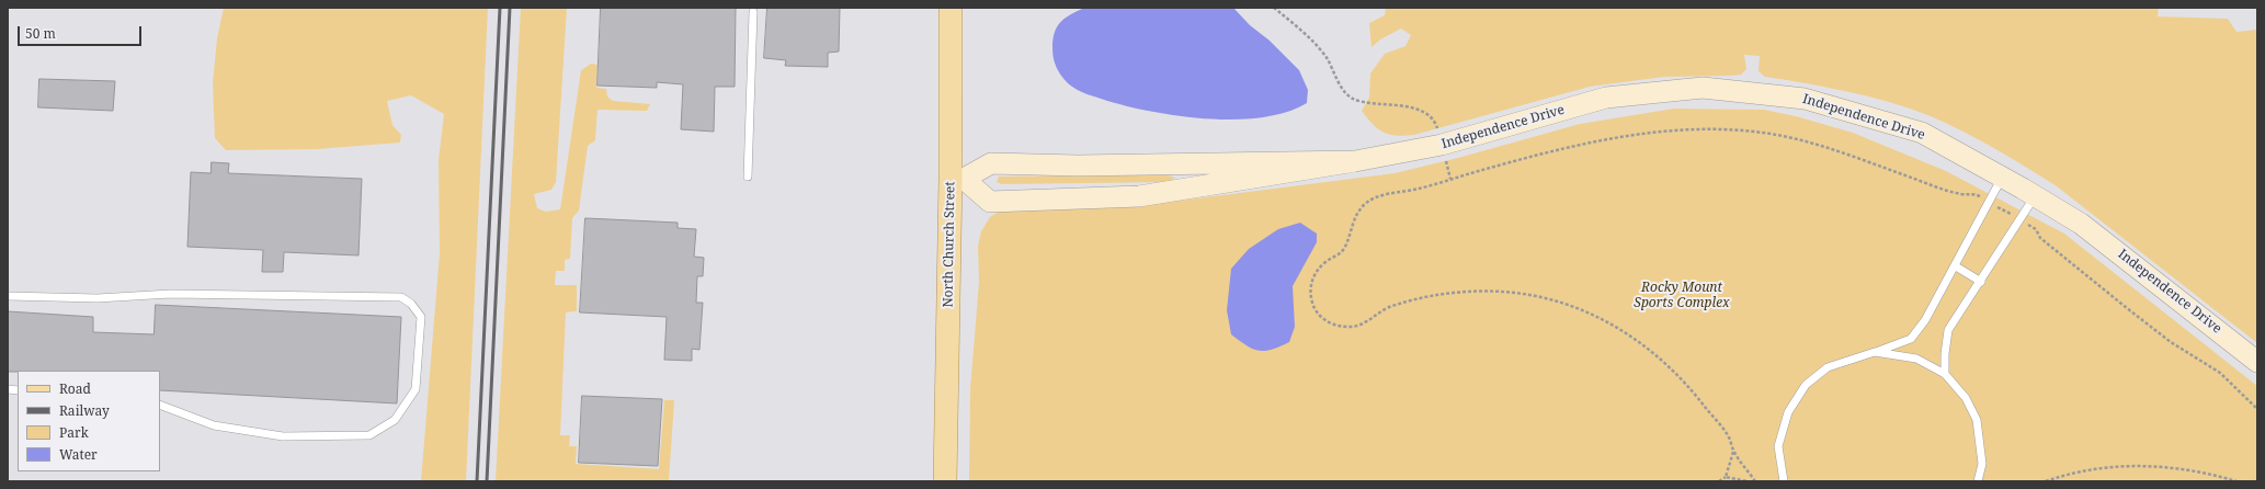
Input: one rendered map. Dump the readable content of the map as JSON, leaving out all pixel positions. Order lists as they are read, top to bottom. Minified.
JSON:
{"streets":{"main road":["North Church Street"],"street":["Independence Drive"]},"parks":["Rocky Mount Sports Complex"],"legend":["Road","Railway","Park","Water"],"scale_bar":"50 m"}
